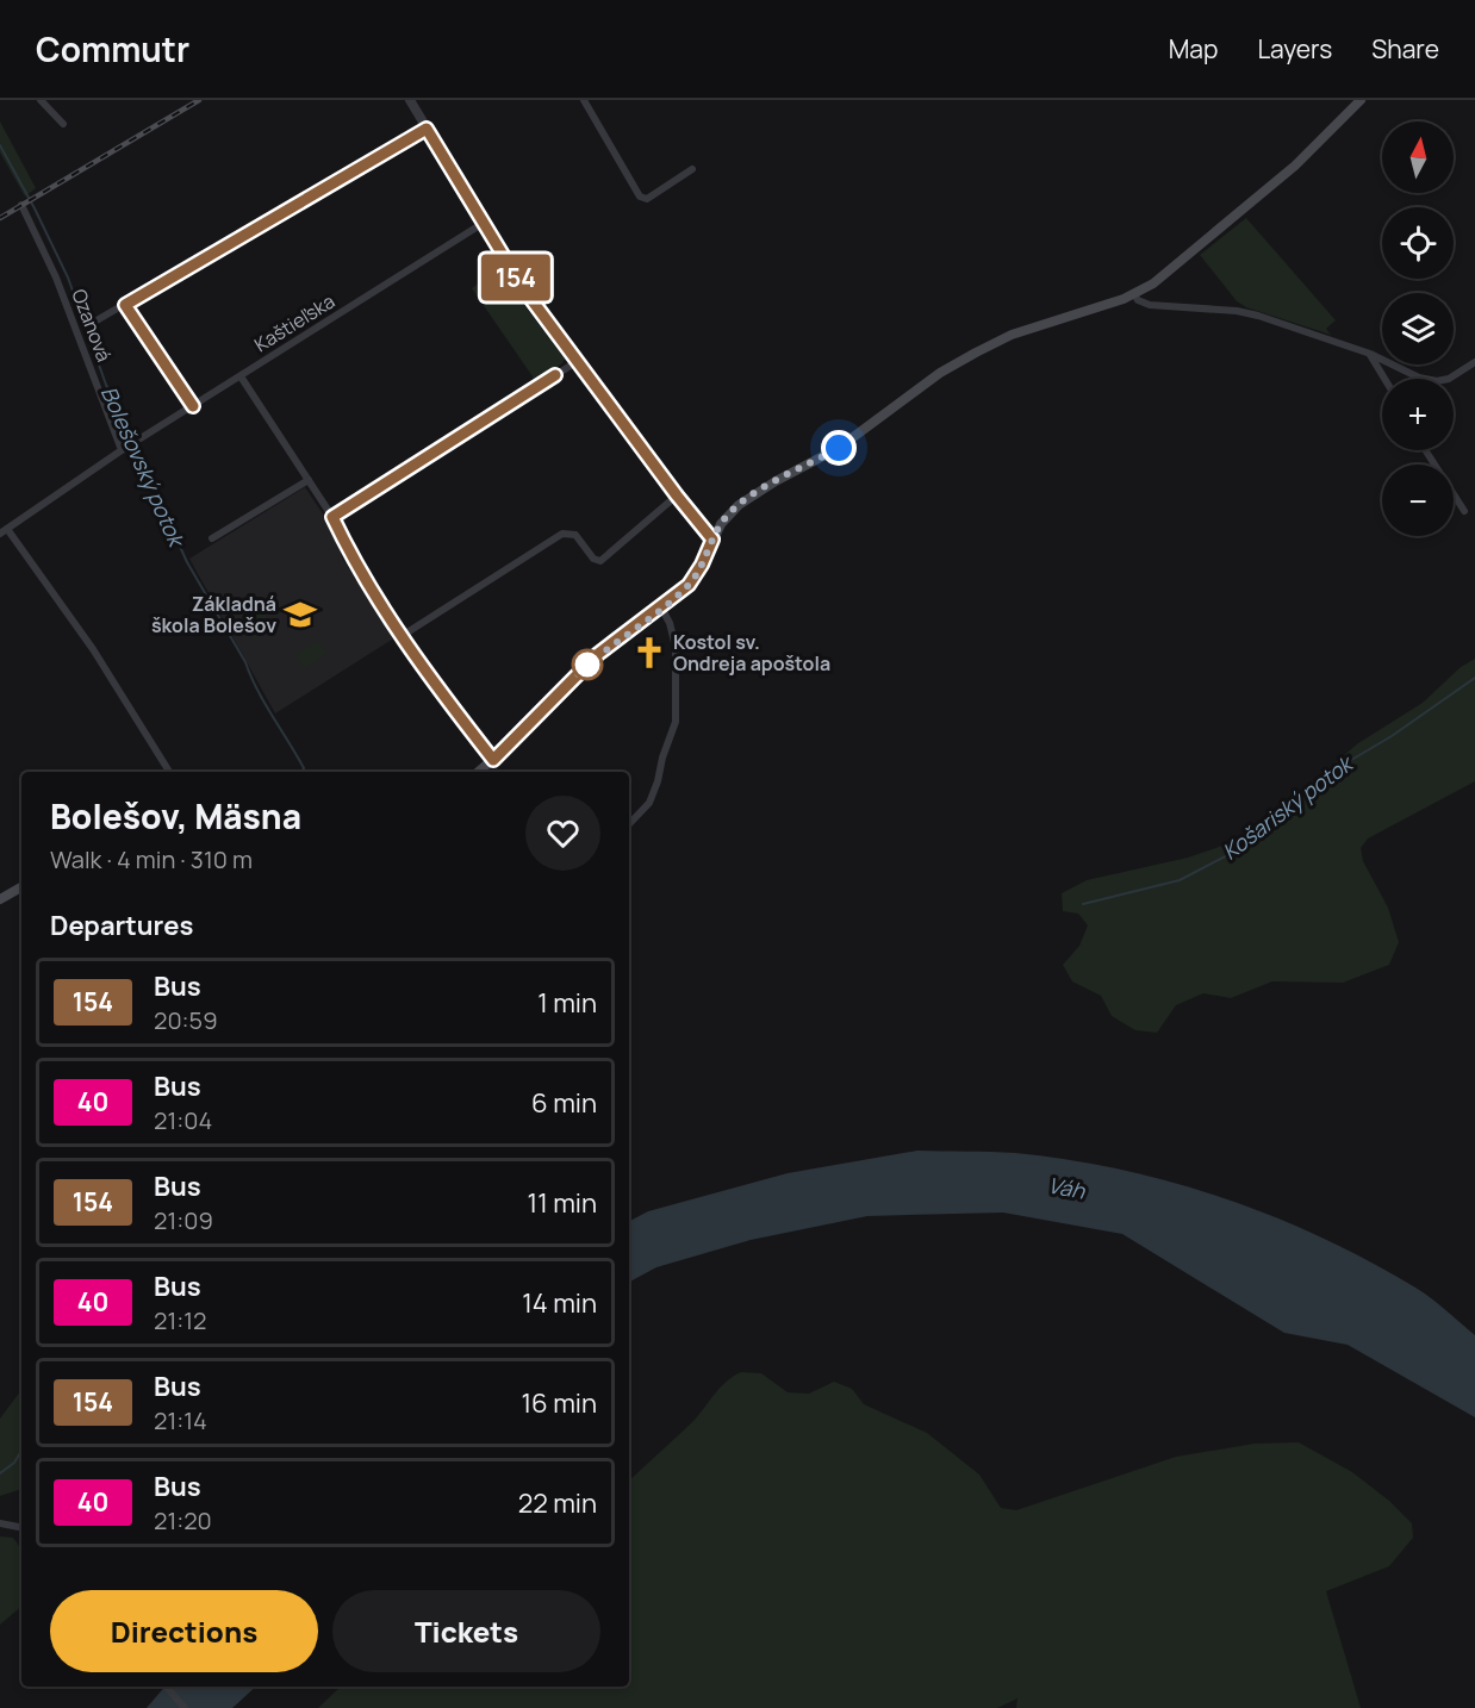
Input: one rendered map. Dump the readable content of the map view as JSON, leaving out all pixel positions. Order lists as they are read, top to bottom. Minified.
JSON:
{"streets":{"street":["Kaštieľska","Ozanová"]},"crossings":[["Kaštieľska","Ozanová"]],"water":["Bolešovský potok","Košariský potok","Váh"],"places":{"school or university":["Základná škola Bolešov"],"church":["Kostol sv. Ondreja apoštola"]},"lines":["bus line 154"],"north":"top","page":{"header":"Commutr","nav":["Map","Layers","Share"],"on_map":"154","map_buttons":["+","−"],"heading":[["Bolešov, Mäsna","Walk · 4 min · 310 m"],"Departures"],"list":[{"mark":"154","name":"Bus","note":"20:59","value":"1 min"},{"mark":"40","name":"Bus","note":"21:04","value":"6 min"},{"mark":"154","name":"Bus","note":"21:09","value":"11 min"},{"mark":"40","name":"Bus","note":"21:12","value":"14 min"},{"mark":"154","name":"Bus","note":"21:14","value":"16 min"},{"mark":"40","name":"Bus","note":"21:20","value":"22 min"}],"buttons":["Directions","Tickets"]}}
